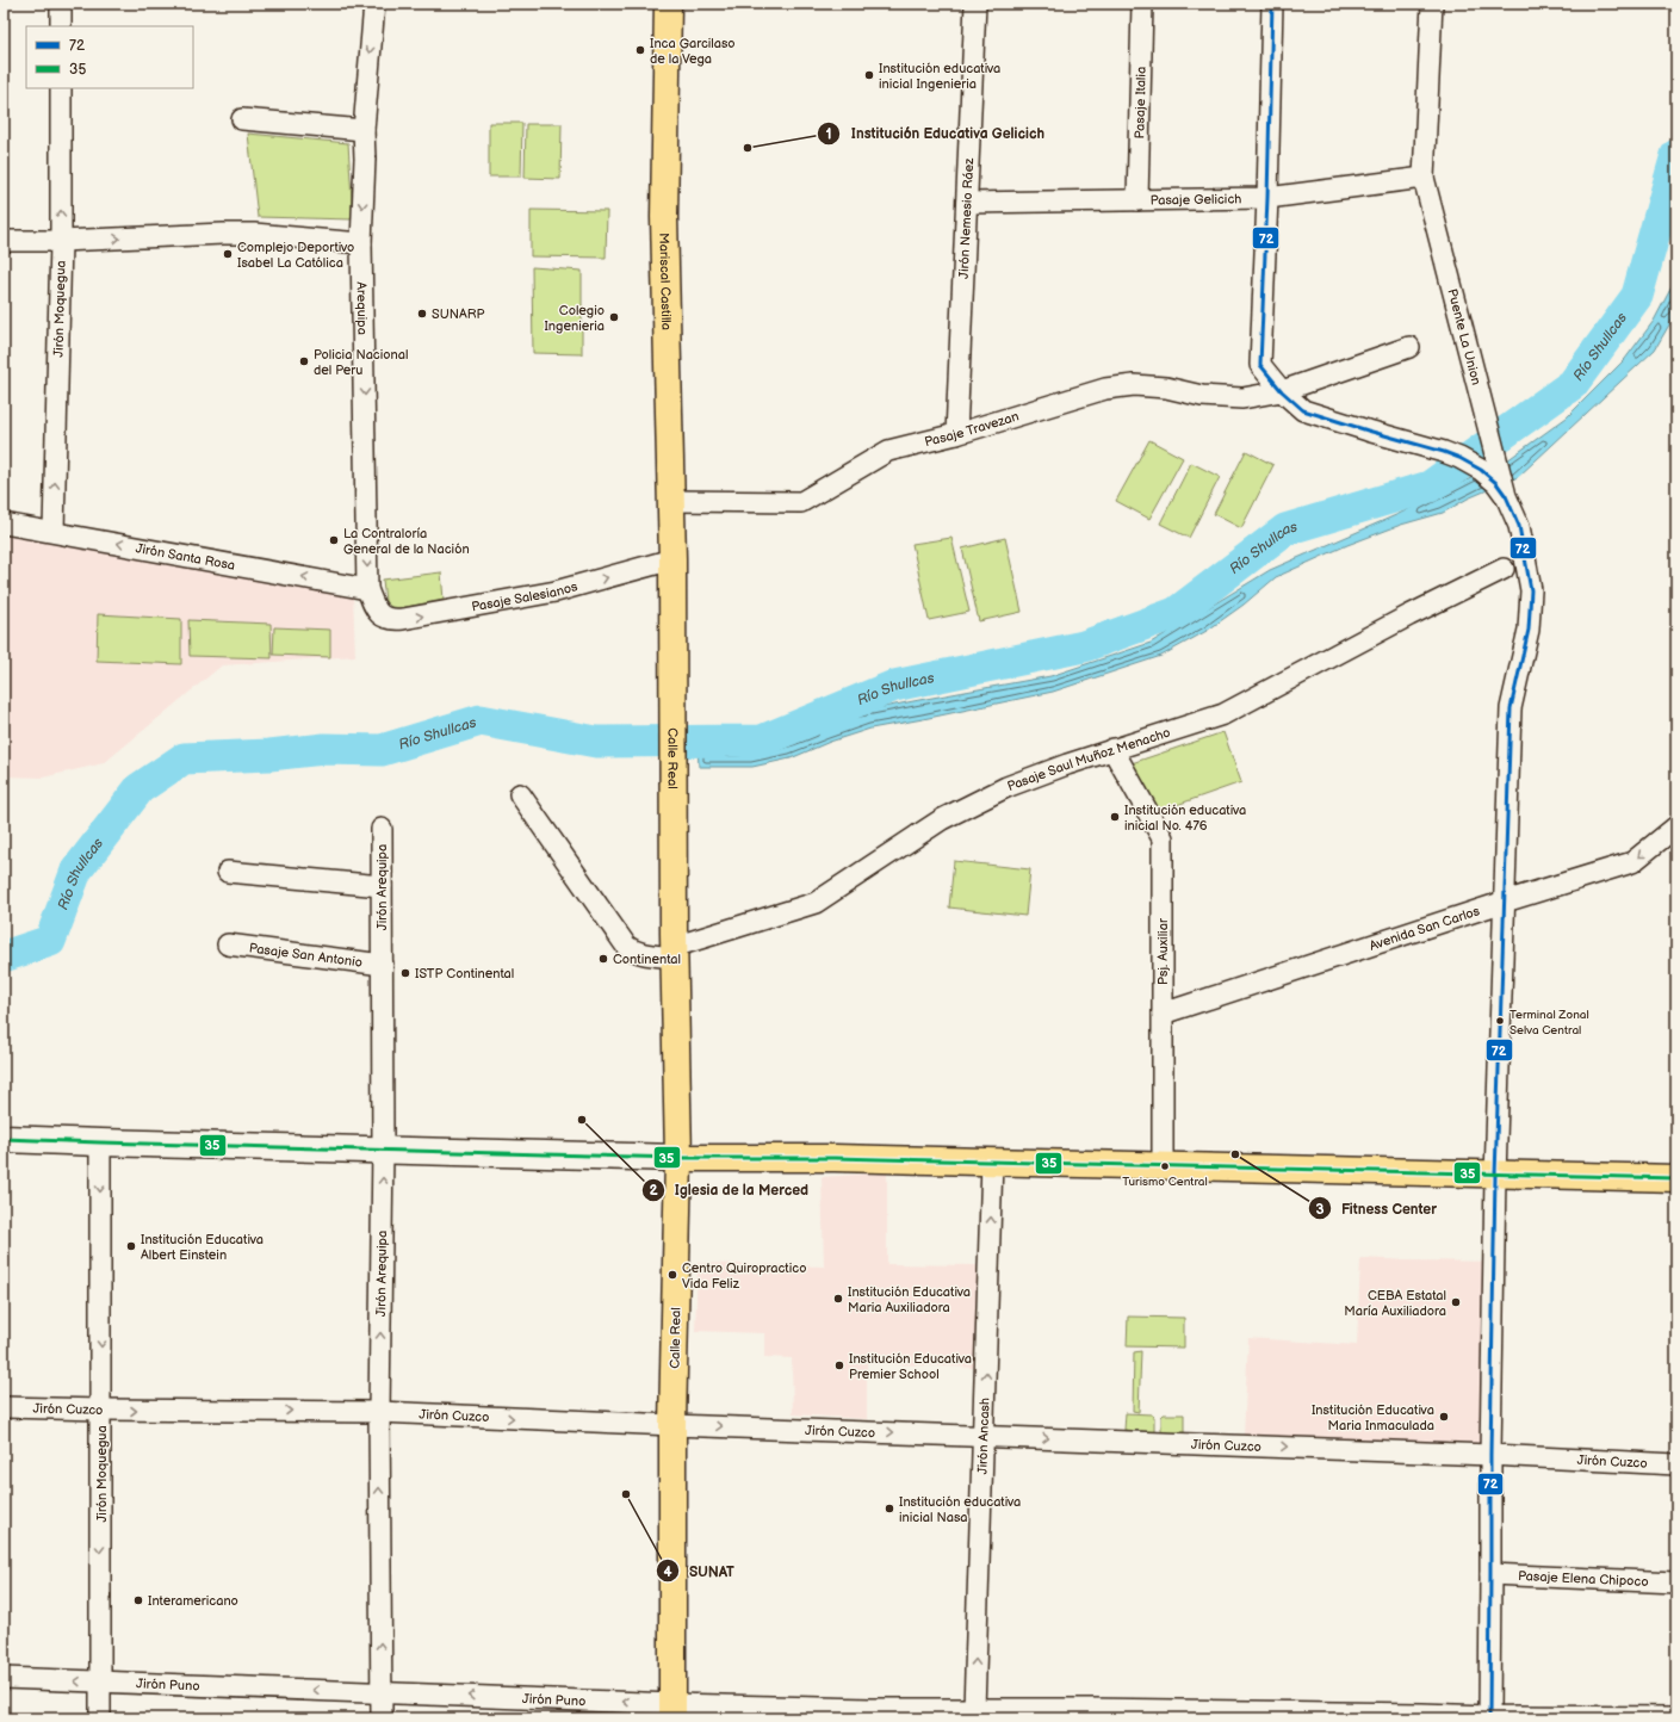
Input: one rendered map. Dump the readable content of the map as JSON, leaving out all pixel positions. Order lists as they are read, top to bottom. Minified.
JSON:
{"streets":{"main road":["Mariscal Castilla","Calle Real"],"street":["Pasaje Italia","Pasaje Gelicich","Jirón Nemesio Ráez","Arequipa","Jirón Moquegua","Puente La Union","Pasaje Travezan","Jirón Santa Rosa","Pasaje Salesianos","Pasaje Saul Muñoz Menacho","Jirón Arequipa","Avenida San Carlos","Psj. Auxiliar","Pasaje San Antonio","Jirón Cuzco","Jirón Ancash","Pasaje Elena Chipoco","Jirón Puno"]},"crossings":[["Pasaje Italia","Pasaje Gelicich"],["Pasaje Gelicich","Jirón Nemesio Ráez"],["Pasaje Gelicich","Puente La Union"],["Jirón Nemesio Ráez","Pasaje Travezan"],["Mariscal Castilla","Pasaje Travezan"],["Mariscal Castilla","Pasaje Salesianos"],["Mariscal Castilla","Calle Real"],["Arequipa","Jirón Santa Rosa"],["Arequipa","Pasaje Salesianos"],["Jirón Moquegua","Jirón Santa Rosa"],["Jirón Moquegua","Jirón Cuzco"],["Jirón Moquegua","Jirón Puno"],["Pasaje Salesianos","Calle Real"],["Calle Real","Pasaje Saul Muñoz Menacho"],["Calle Real","Jirón Cuzco"],["Calle Real","Jirón Puno"],["Pasaje Saul Muñoz Menacho","Psj. Auxiliar"],["Jirón Arequipa","Pasaje San Antonio"],["Jirón Arequipa","Jirón Cuzco"],["Jirón Arequipa","Jirón Puno"],["Avenida San Carlos","Psj. Auxiliar"],["Jirón Cuzco","Jirón Ancash"],["Jirón Ancash","Jirón Puno"]],"one_way":["Arequipa","Jirón Santa Rosa","Pasaje Salesianos","Jirón Arequipa","Jirón Cuzco","Jirón Ancash","Jirón Puno"],"water":["Río Shullcas"],"places":["Inca Garcilaso de la Vega","Institución educativa inicial Ingenieria","Institución Educativa Gelicich","Complejo Deportivo Isabel La Católica","SUNARP","Colegio Ingenieria","Policia Nacional del Peru","La Contraloría General de la Nación","Institución educativa inicial No. 476","Continental","ISTP Continental","Terminal Zonal Selva Central","Iglesia de la Merced","Fitness Center","Turismo Central","Institución Educativa Albert Einstein","Centro Quiropractico Vida Feliz","Institución Educativa Maria Auxiliadora","CEBA Estatal María Auxiliadora","Institución Educativa Premier School","Institución Educativa Maria Inmaculada","SUNAT","Institución educativa inicial Nasa","Interamericano"],"lines":["transit line 72","transit line 35"],"legend":["72","35"]}
